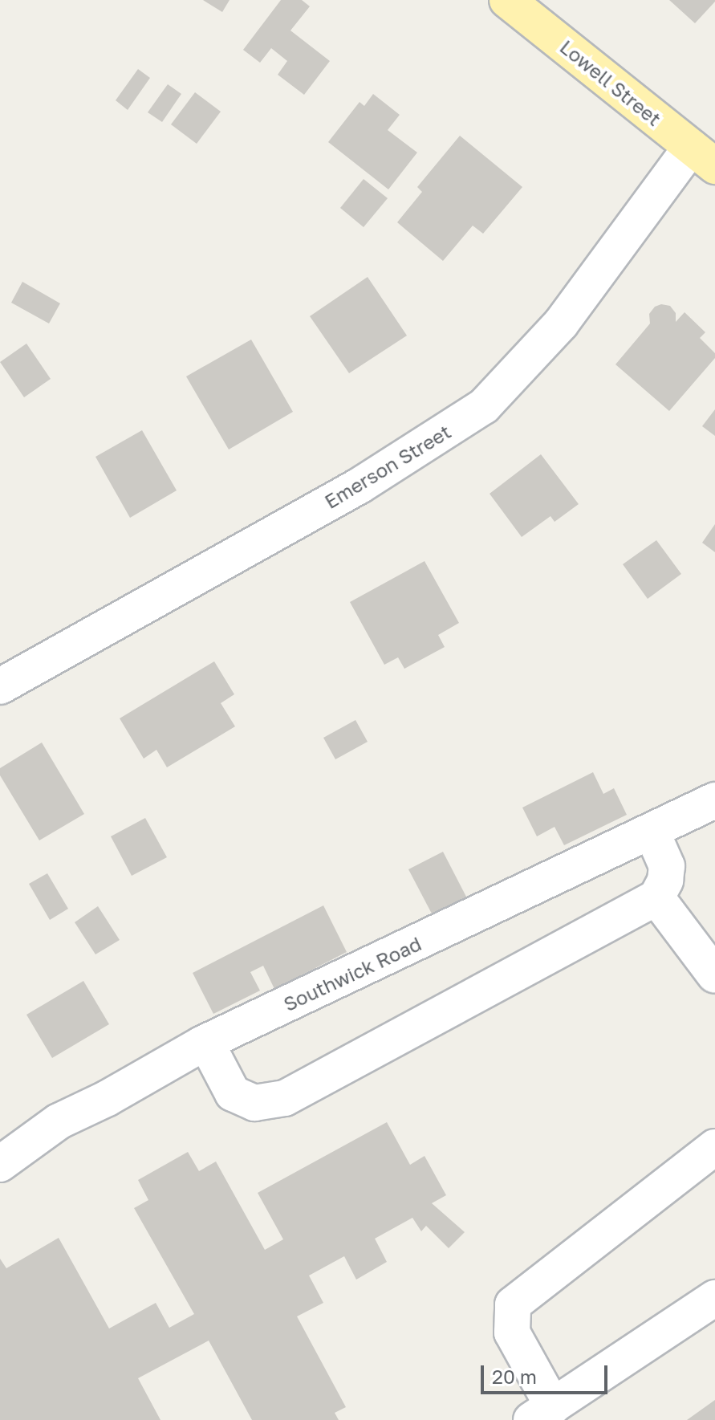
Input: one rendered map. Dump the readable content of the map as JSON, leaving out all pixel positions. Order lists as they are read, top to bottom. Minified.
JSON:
{"streets":{"main road":["Lowell Street"],"street":["Emerson Street","Southwick Road"]},"crossings":[["Lowell Street","Emerson Street"]],"scale_bar":"20 m"}
